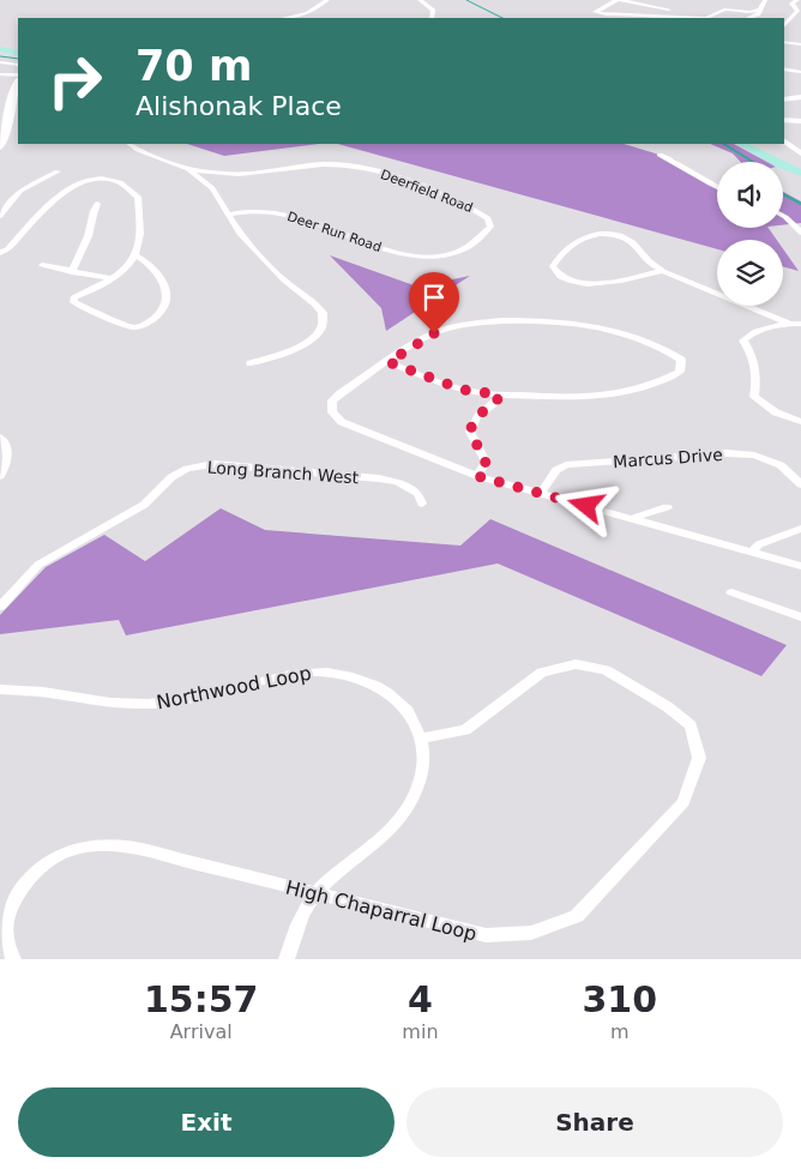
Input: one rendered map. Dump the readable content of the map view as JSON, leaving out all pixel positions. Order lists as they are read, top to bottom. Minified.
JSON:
{"streets":{"street":["Deerfield Road","Deer Run Road","Marcus Drive","Long Branch West","Northwood Loop","High Chaparral Loop"]},"crossings":[["Deerfield Road","Deer Run Road"],["Northwood Loop","High Chaparral Loop"]],"page":{"turn":["70 m","Alishonak Place"],"eta":["15:57","Arrival","4","min","310","m"],"buttons":["Exit","Share"]}}
